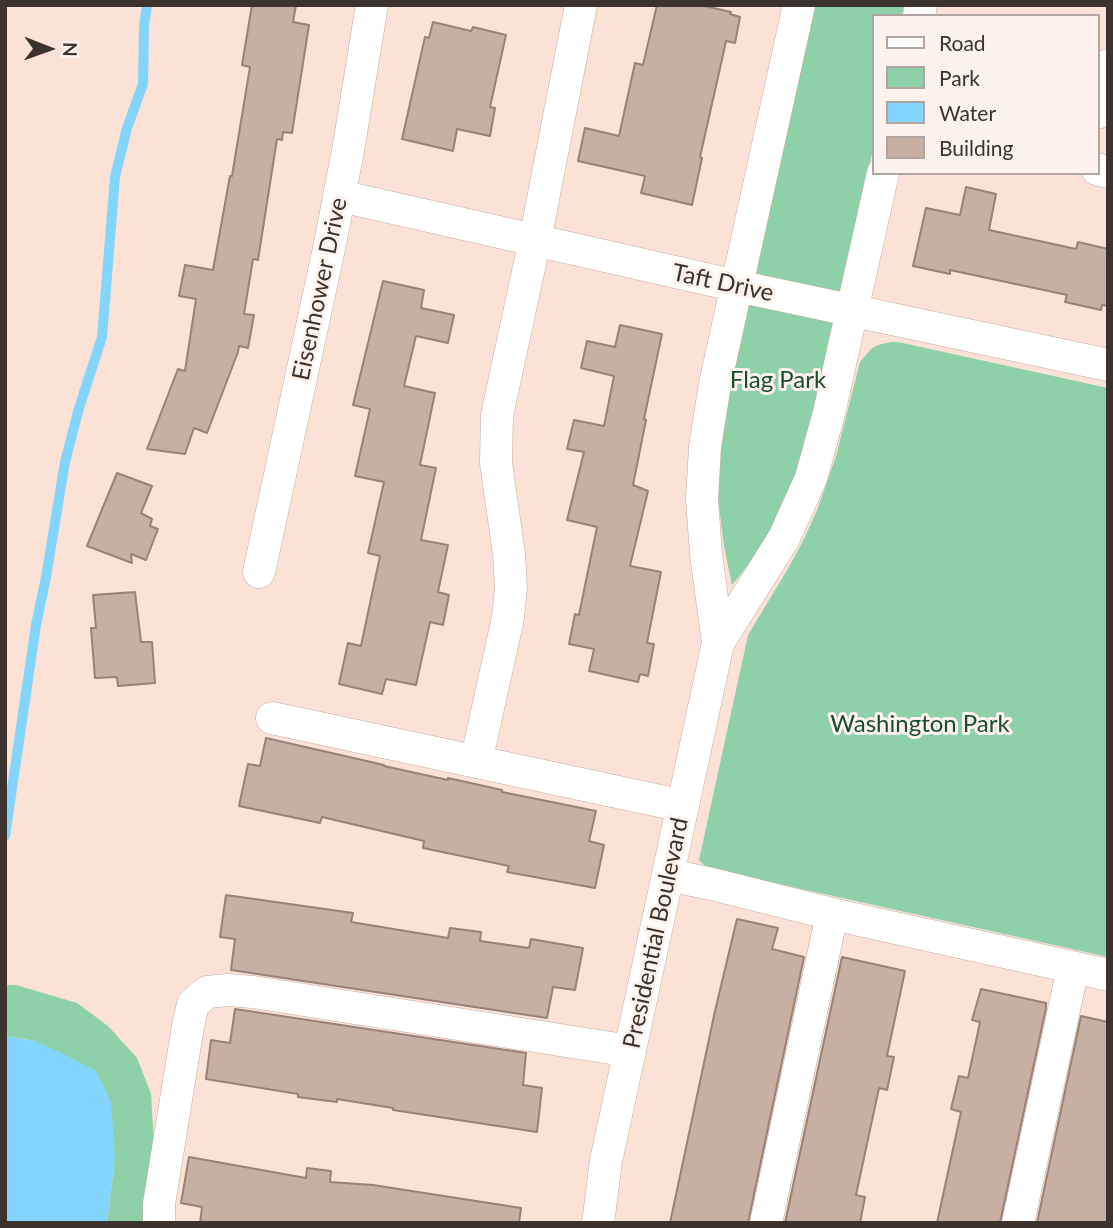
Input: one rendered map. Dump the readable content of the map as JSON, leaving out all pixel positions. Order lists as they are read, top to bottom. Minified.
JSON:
{"streets":{"street":["Taft Drive","Eisenhower Drive","Presidential Boulevard"]},"crossings":[["Taft Drive","Eisenhower Drive"],["Taft Drive","Presidential Boulevard"]],"parks":["Flag Park","Washington Park"],"legend":["Road","Park","Water","Building"],"north":"right"}
